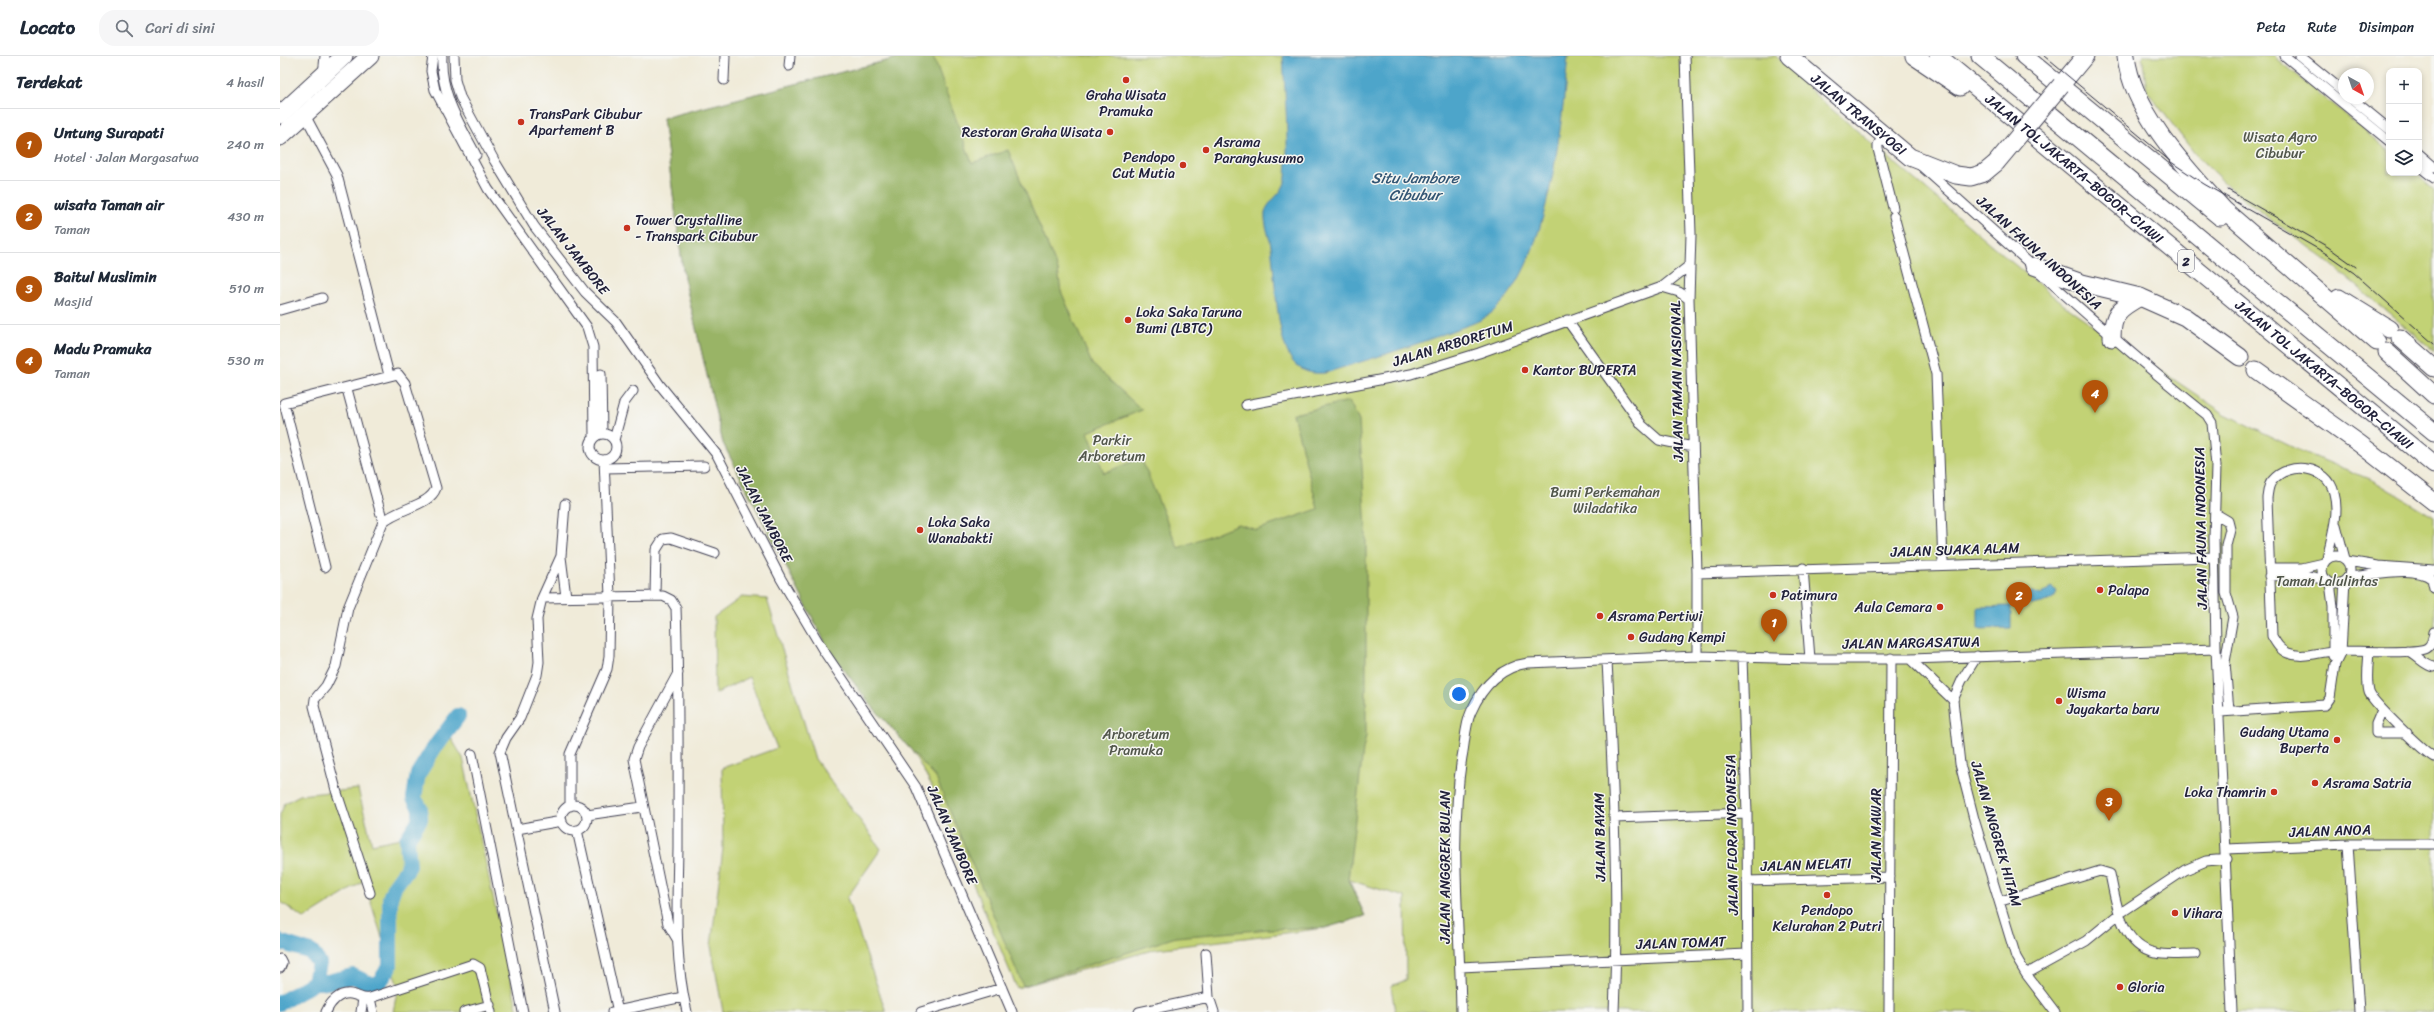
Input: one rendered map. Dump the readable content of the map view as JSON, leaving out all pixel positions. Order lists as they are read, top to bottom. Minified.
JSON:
{"streets":{"highway":["JALAN TRANSYOGI","JALAN TOL JAKARTA–BOGOR–CIAWI","2"],"street":["JALAN JAMBORE","JALAN FAUNA INDONESIA","JALAN ARBORETUM","JALAN TAMAN NASIONAL","JALAN SUAKA ALAM","JALAN MARGASATWA","JALAN ANOA","JALAN ANGGREK HITAM","JALAN FLORA INDONESIA","JALAN MAWAR","JALAN BAYAM","JALAN MELATI","JALAN ANGGREK BULAN","JALAN TOMAT"]},"crossings":[["JALAN TRANSYOGI","JALAN FAUNA INDONESIA"],["JALAN FAUNA INDONESIA","JALAN SUAKA ALAM"],["JALAN FAUNA INDONESIA","JALAN MARGASATWA"],["JALAN FAUNA INDONESIA","JALAN ANOA"],["JALAN ARBORETUM","JALAN TAMAN NASIONAL"],["JALAN TAMAN NASIONAL","JALAN SUAKA ALAM"],["JALAN TAMAN NASIONAL","JALAN MARGASATWA"],["JALAN MARGASATWA","JALAN FLORA INDONESIA"],["JALAN MARGASATWA","JALAN MAWAR"],["JALAN MARGASATWA","JALAN BAYAM"],["JALAN MARGASATWA","JALAN ANGGREK BULAN"],["JALAN FLORA INDONESIA","JALAN MELATI"],["JALAN FLORA INDONESIA","JALAN TOMAT"],["JALAN MAWAR","JALAN MELATI"],["JALAN BAYAM","JALAN ANGGREK BULAN"],["JALAN BAYAM","JALAN TOMAT"],["JALAN ANGGREK BULAN","JALAN TOMAT"]],"water":["Situ Jambore Cibubur"],"parks":["Wisata Agro Cibubur","Parkir Arboretum","Bumi Perkemahan Wiladatika","Taman Lalulintas","Arboretum Pramuka"],"places":["Graha Wisata Pramuka","TransPark Cibubur Apartement B","Restoran Graha Wisata","Asrama Parangkusumo","Pendopo Cut Mutia","Tower Crystalline - Transpark Cibubur","Loka Saka Taruna Bumi (LBTC)","Kantor BUPERTA","Loka Saka Wanabakti","Palapa","Patimura","Aula Cemara","Asrama Pertiwi","Gudang Kempi","Wisma Jayakarta baru","Gudang Utama Buperta","Asrama Satria","Loka Thamrin","Pendopo Kelurahan 2 Putri","Vihara","Gloria"],"north":"bottom right","page":{"header":"Locato","search":"Cari di sini","nav":["Peta","Rute","Disimpan"],"heading":["Terdekat","4 hasil"],"map_buttons":["+","−"],"list":[{"mark":"1","name":"Untung Surapati","note":"Hotel · Jalan Margasatwa","value":"240 m"},{"mark":"2","name":"wisata Taman air","note":"Taman","value":"430 m"},{"mark":"3","name":"Baitul Muslimin","note":"Masjid","value":"510 m"},{"mark":"4","name":"Madu Pramuka","note":"Taman","value":"530 m"}],"pins":["4","2","1","3"]}}
